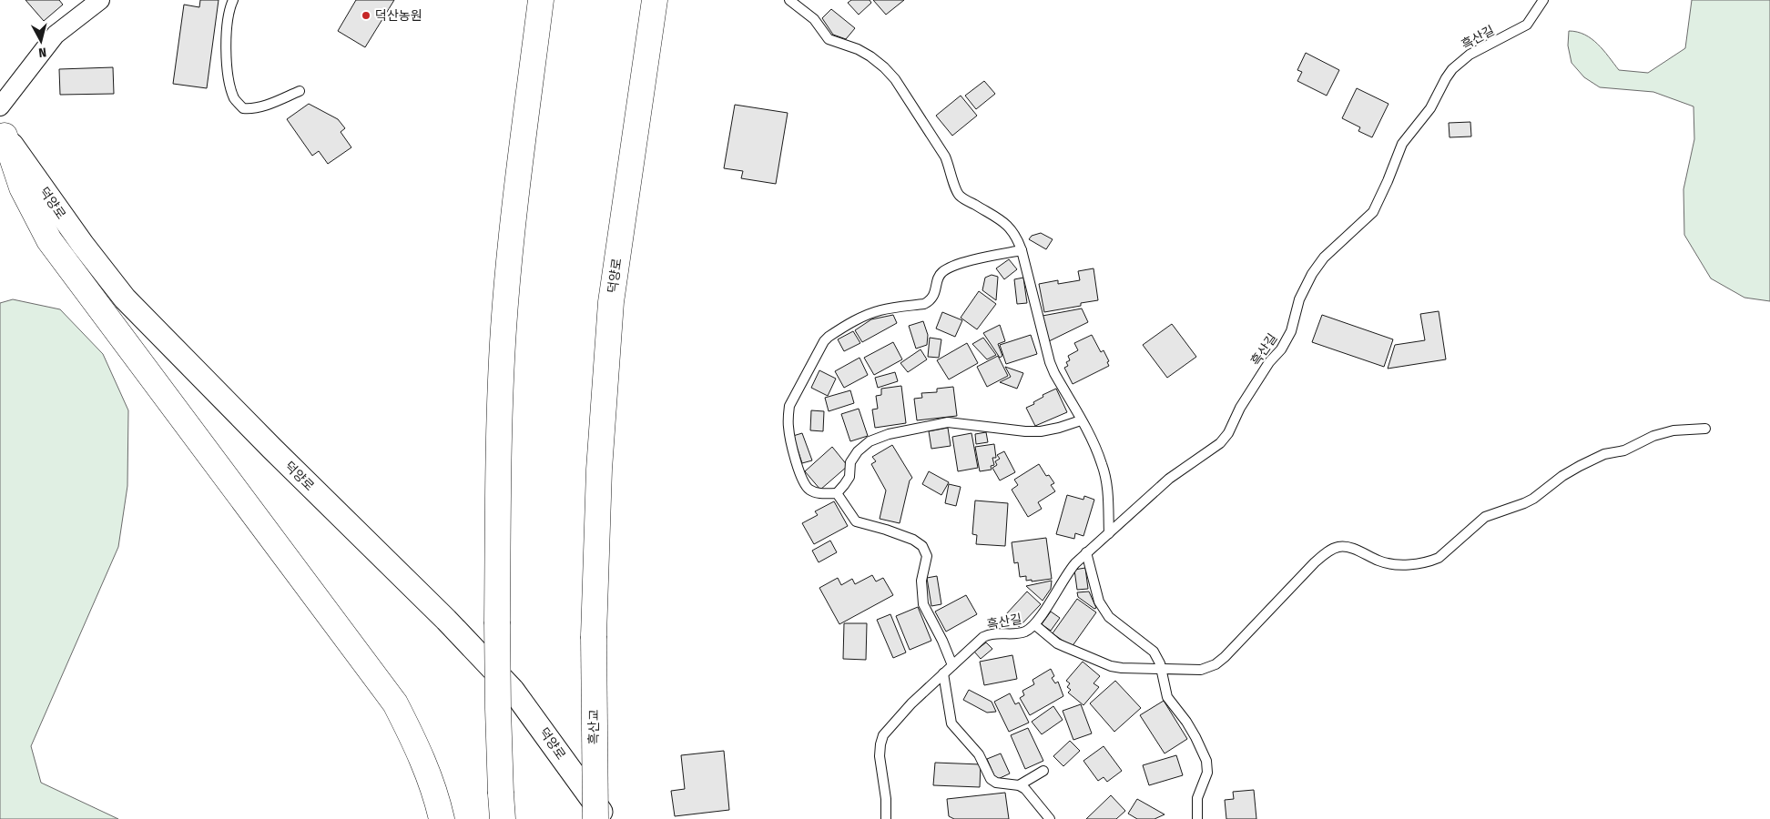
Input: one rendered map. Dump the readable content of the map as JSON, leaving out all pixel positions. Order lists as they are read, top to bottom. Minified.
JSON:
{"streets":{"main road":["덕양로","흑산교"],"lane":["흑산길"]},"crossings":[["덕양로","흑산교"]],"places":["덕산농원"],"north":"bottom"}
